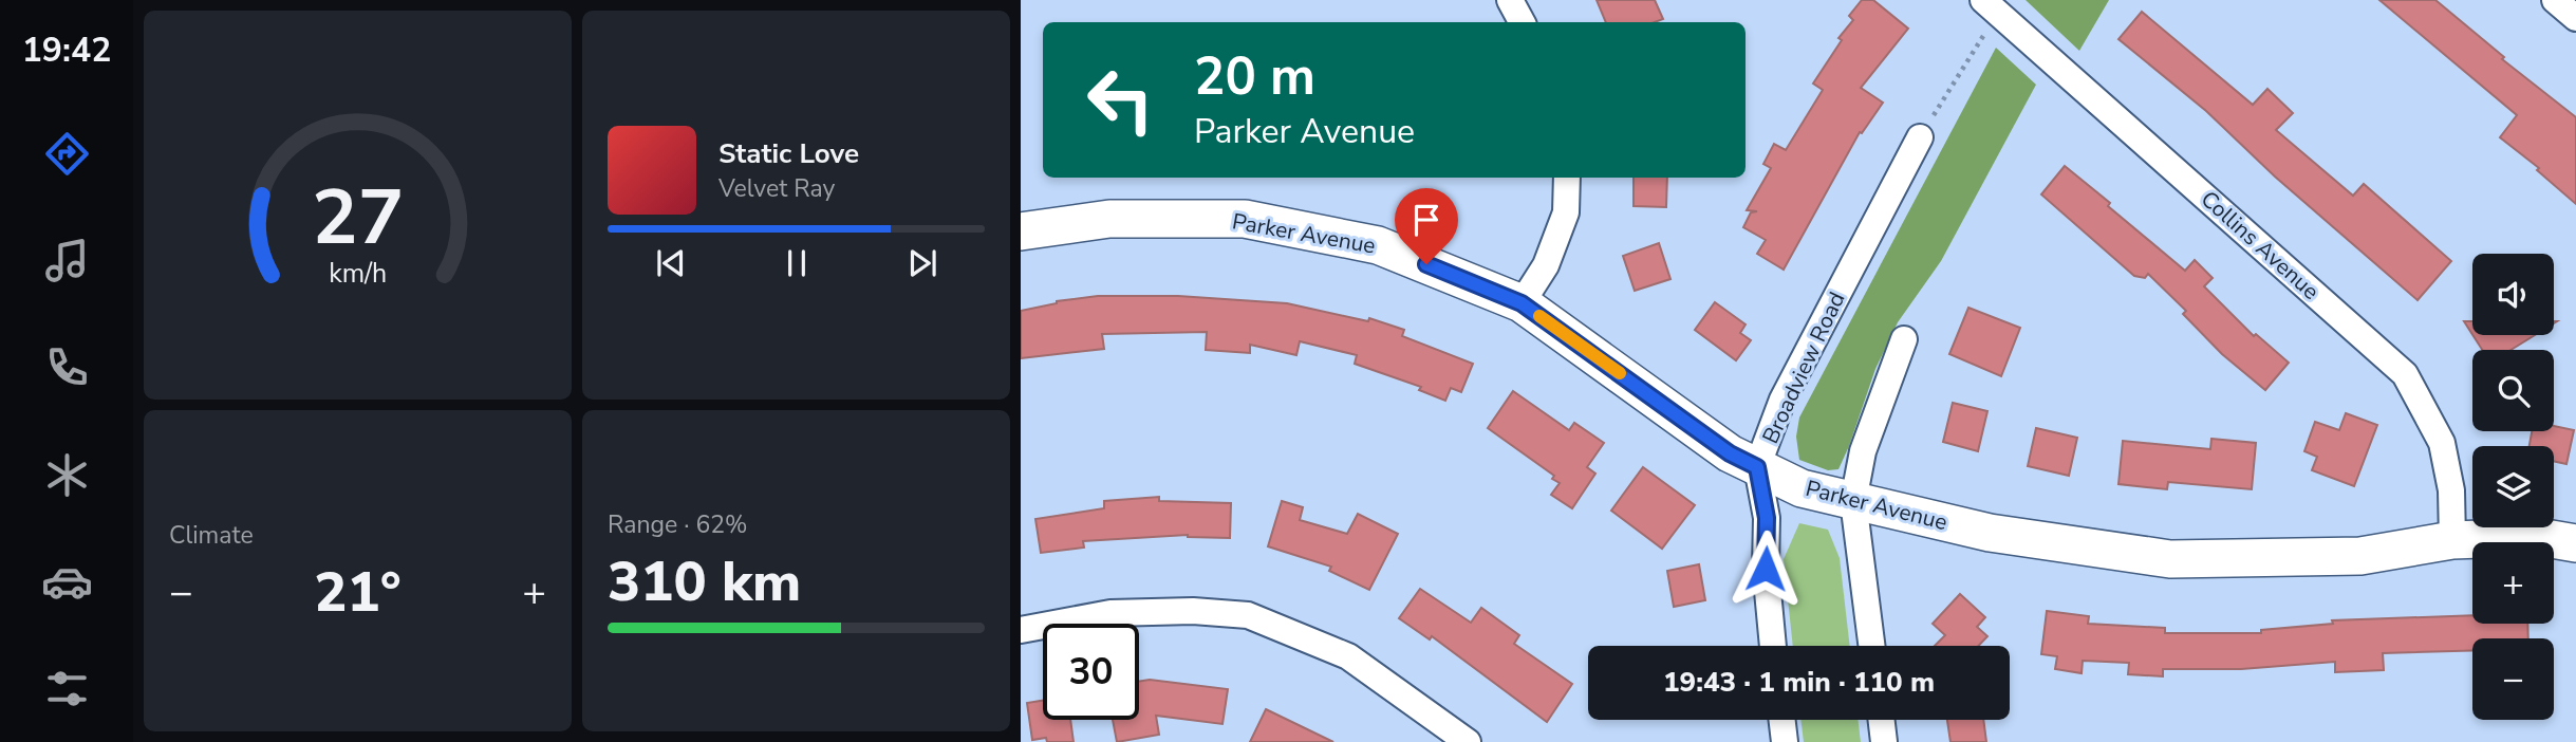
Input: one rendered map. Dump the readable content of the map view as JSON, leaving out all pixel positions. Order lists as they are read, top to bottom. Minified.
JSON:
{"streets":{"street":["Parker Avenue","Collins Avenue","Broadview Road"]},"crossings":[["Parker Avenue","Collins Avenue"],["Parker Avenue","Broadview Road"]],"page":{"tabs":"19:42","turn":["20 m","Parker Avenue"],"song":["Static Love","Velvet Ray"],"map_buttons":["+","−"],"tile":["Climate",["Range · 62%","310 km"]],"heat":["−","21°","+"],"limit":"30","trip":"19:43 · 1 min · 110 m","gauge":["27","km/h"]}}
